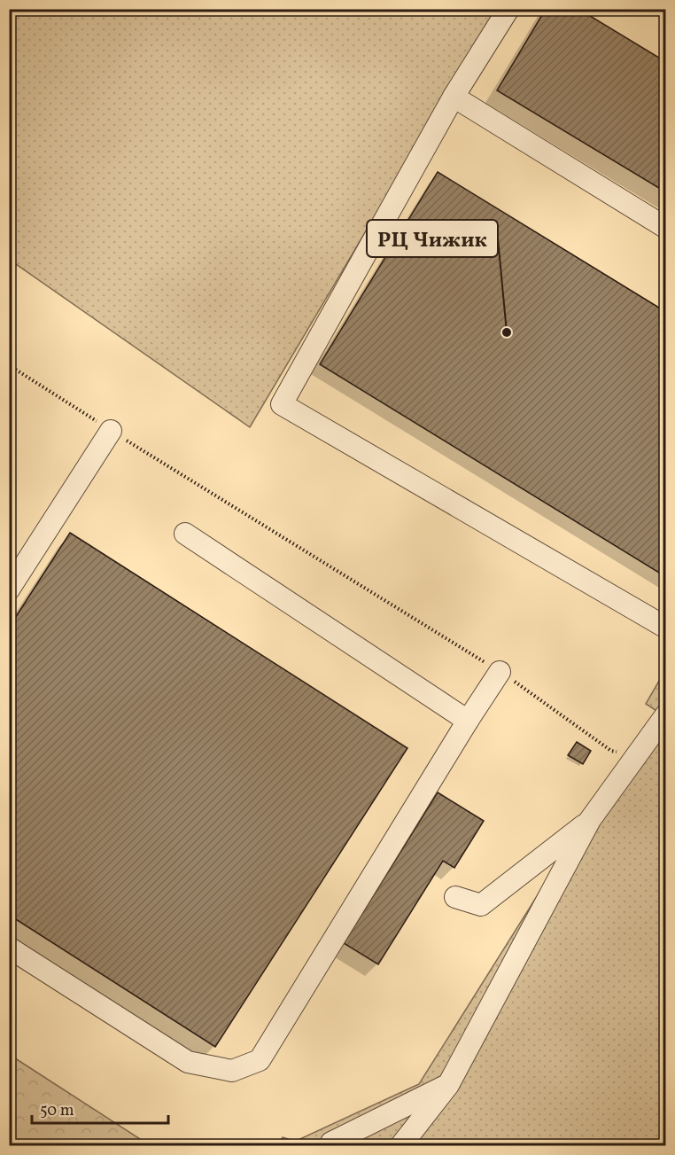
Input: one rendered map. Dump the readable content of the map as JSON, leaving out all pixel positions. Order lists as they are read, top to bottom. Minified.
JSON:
{"places":["РЦ Чижик"],"scale_bar":"50 m"}
